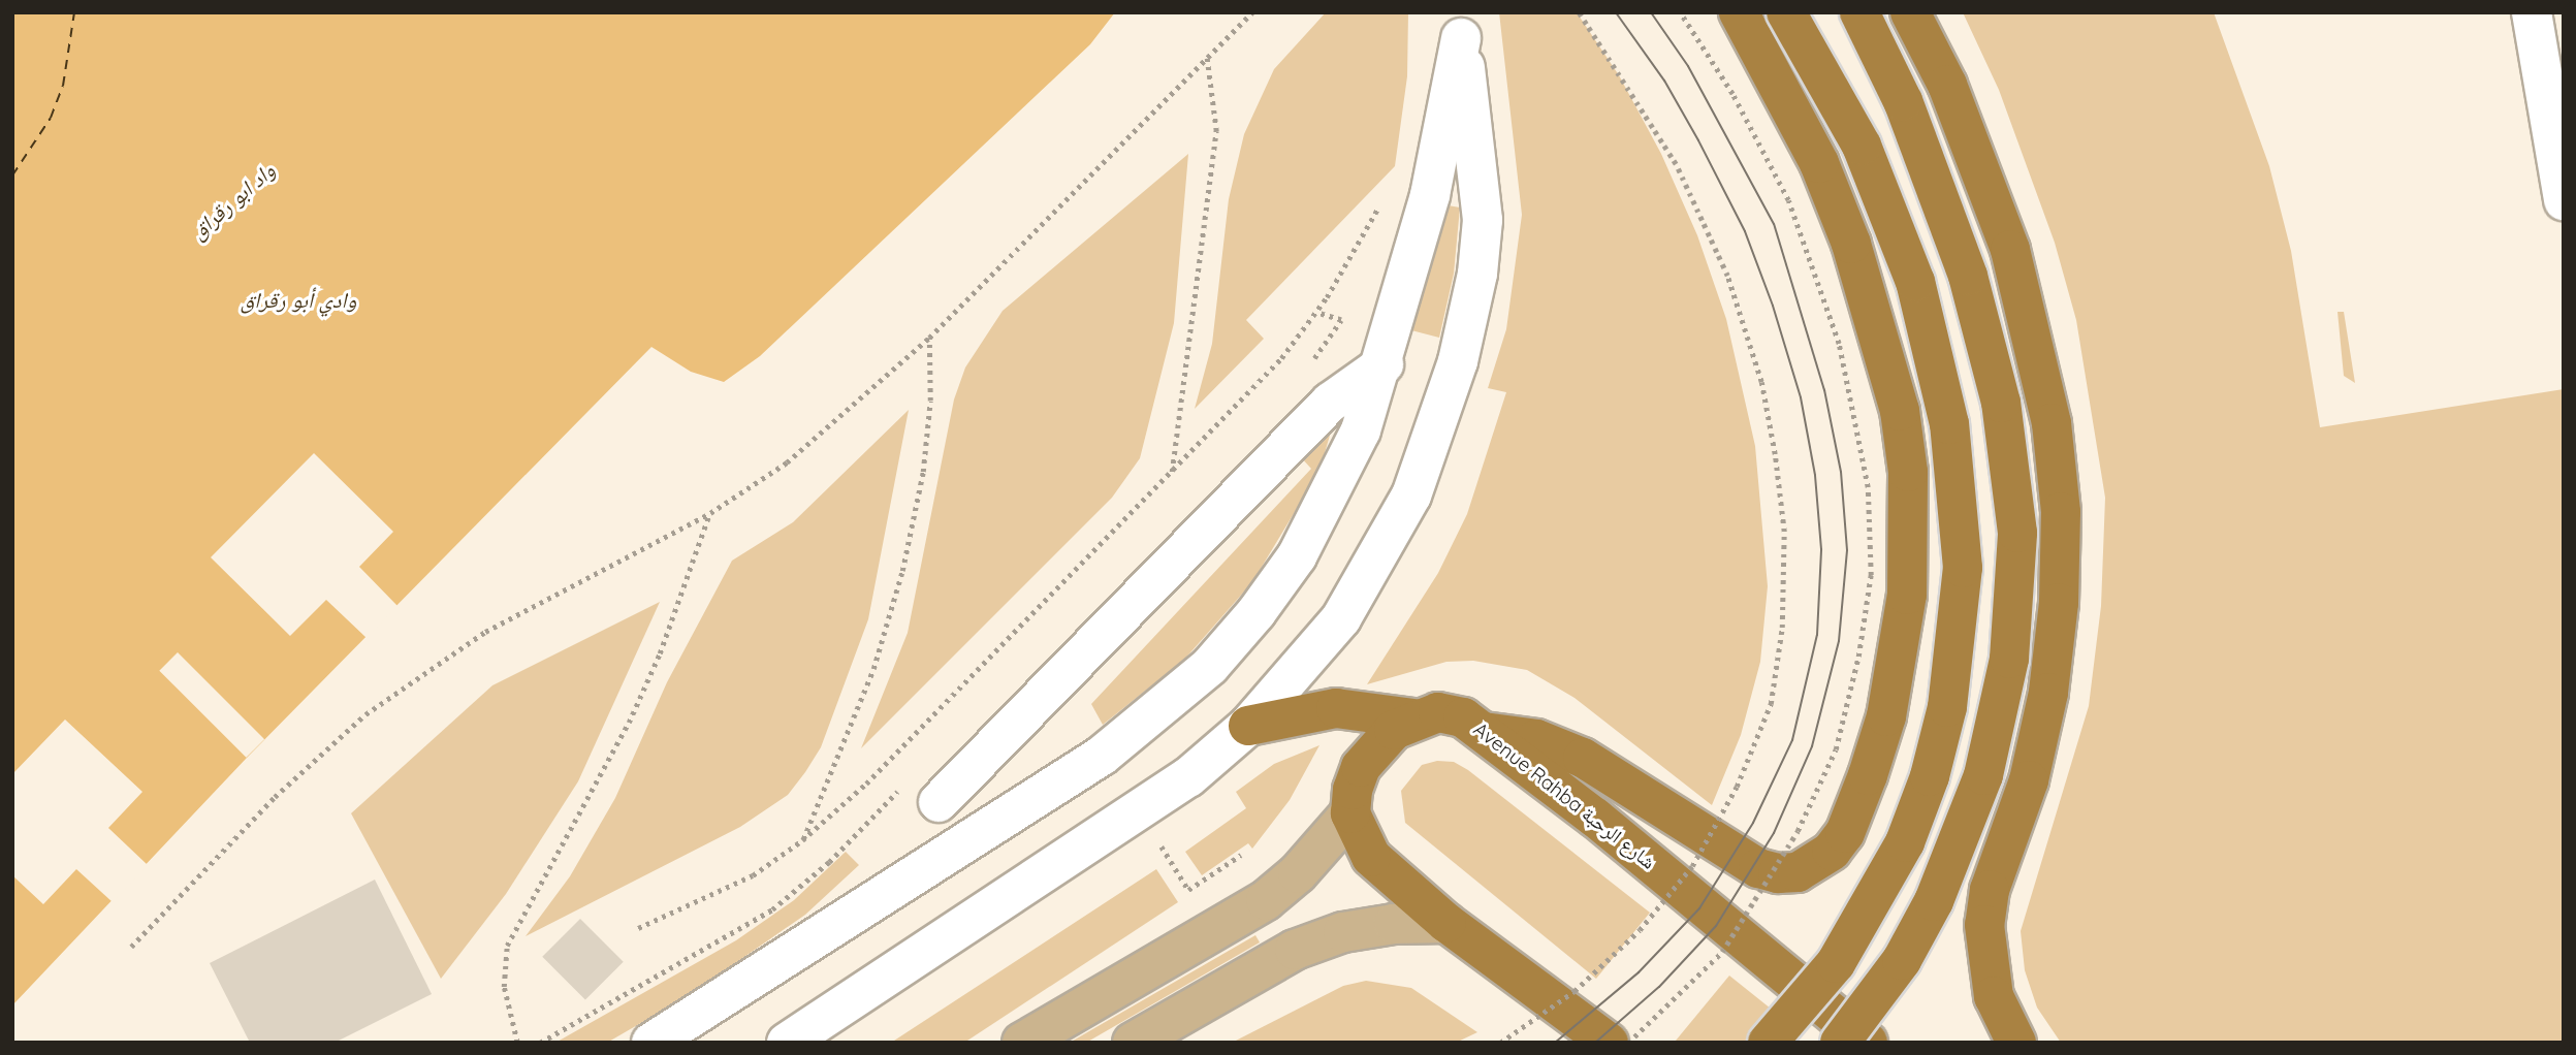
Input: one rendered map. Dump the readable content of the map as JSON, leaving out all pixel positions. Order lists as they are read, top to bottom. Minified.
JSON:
{"streets":{"highway":["Avenue Rahba شارع الرحبة"]},"water":["واد ابو رقراق","وادي أبو رقراق"]}
